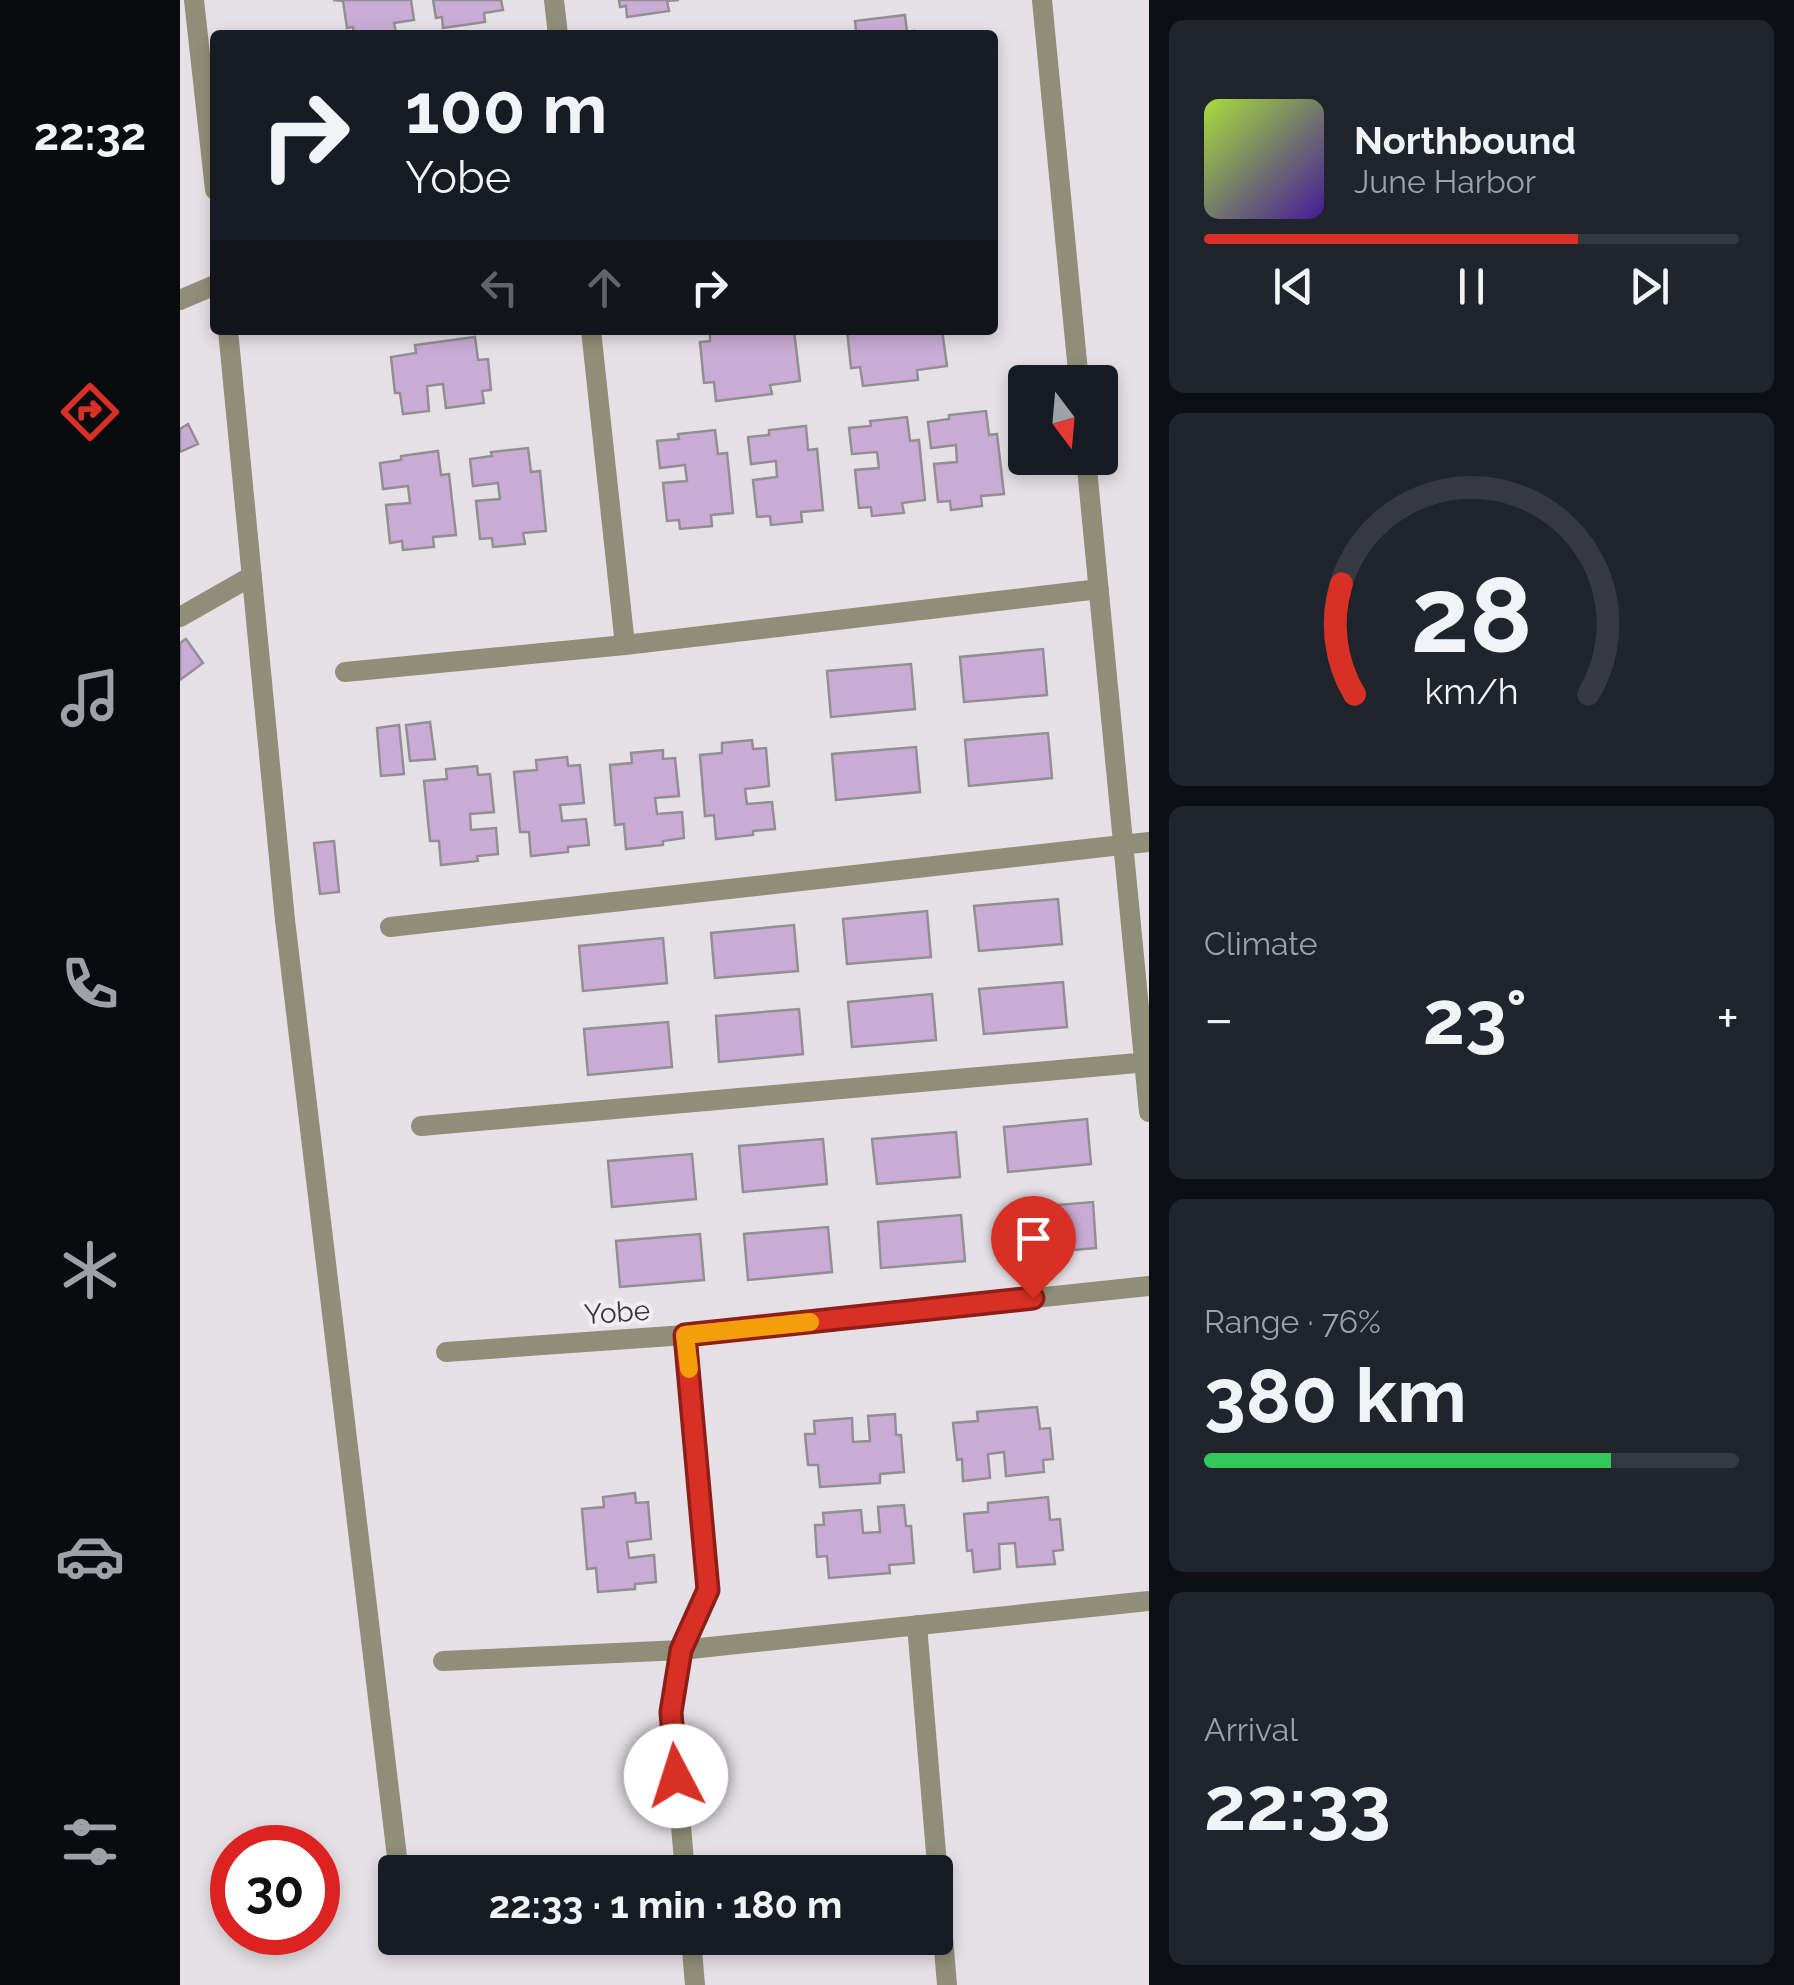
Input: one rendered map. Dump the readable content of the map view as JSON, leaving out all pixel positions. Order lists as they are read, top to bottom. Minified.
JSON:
{"streets":{"street":["Yobe"]},"north":"bottom","page":{"tabs":"22:32","turn":["100 m","Yobe"],"song":["Northbound","June Harbor"],"tile":["Climate",["Range · 76%","380 km"],["Arrival","22:33"]],"heat":["−","23°","+"],"limit":"30","trip":"22:33 · 1 min · 180 m","gauge":["28","km/h"]}}
